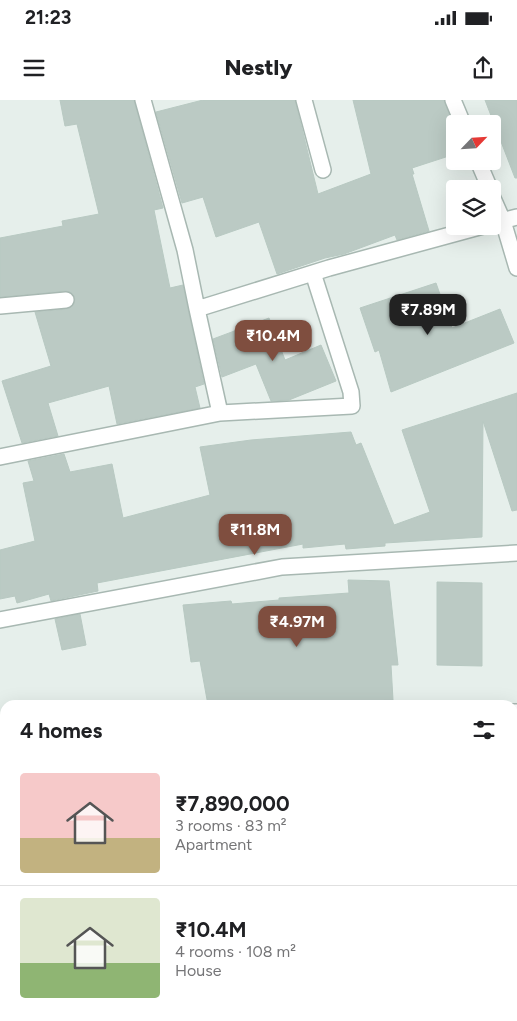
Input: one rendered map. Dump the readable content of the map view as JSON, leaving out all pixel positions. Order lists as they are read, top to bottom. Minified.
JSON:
{"north":"top right","page":{"status":"21:23","header":"Nestly","price":["₹7.89M","₹10.4M","₹11.8M","₹4.97M"],"heading":"4 homes","list":[{"name":"₹7,890,000","note":"3 rooms · 83 m² · Apartment"},{"name":"₹10.4M","note":"4 rooms · 108 m² · House"}]}}
